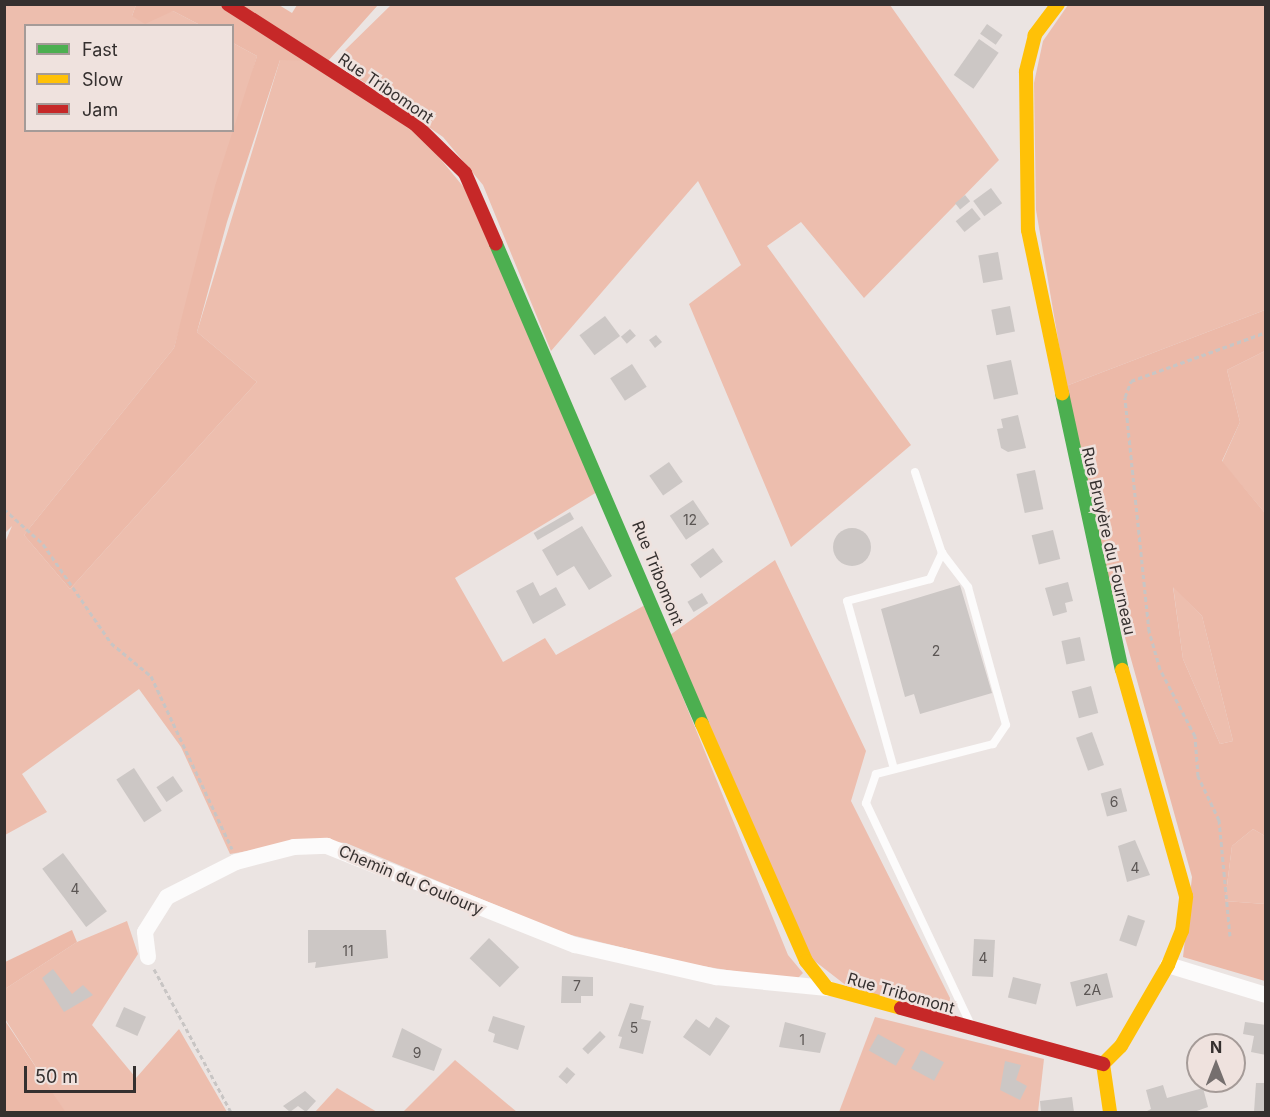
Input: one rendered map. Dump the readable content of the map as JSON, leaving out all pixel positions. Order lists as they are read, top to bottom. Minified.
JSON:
{"streets":{"street":["Rue Tribomont","Rue Bruyère du Fourneau","Chemin du Couloury"]},"crossings":[["Rue Tribomont","Rue Bruyère du Fourneau"],["Rue Tribomont","Chemin du Couloury"]],"house_numbers":["12","2","6","4","4","11","4","7","2A","5","1","9"],"legend":["Fast","Slow","Jam"],"scale_bar":"50 m","north":"top"}
